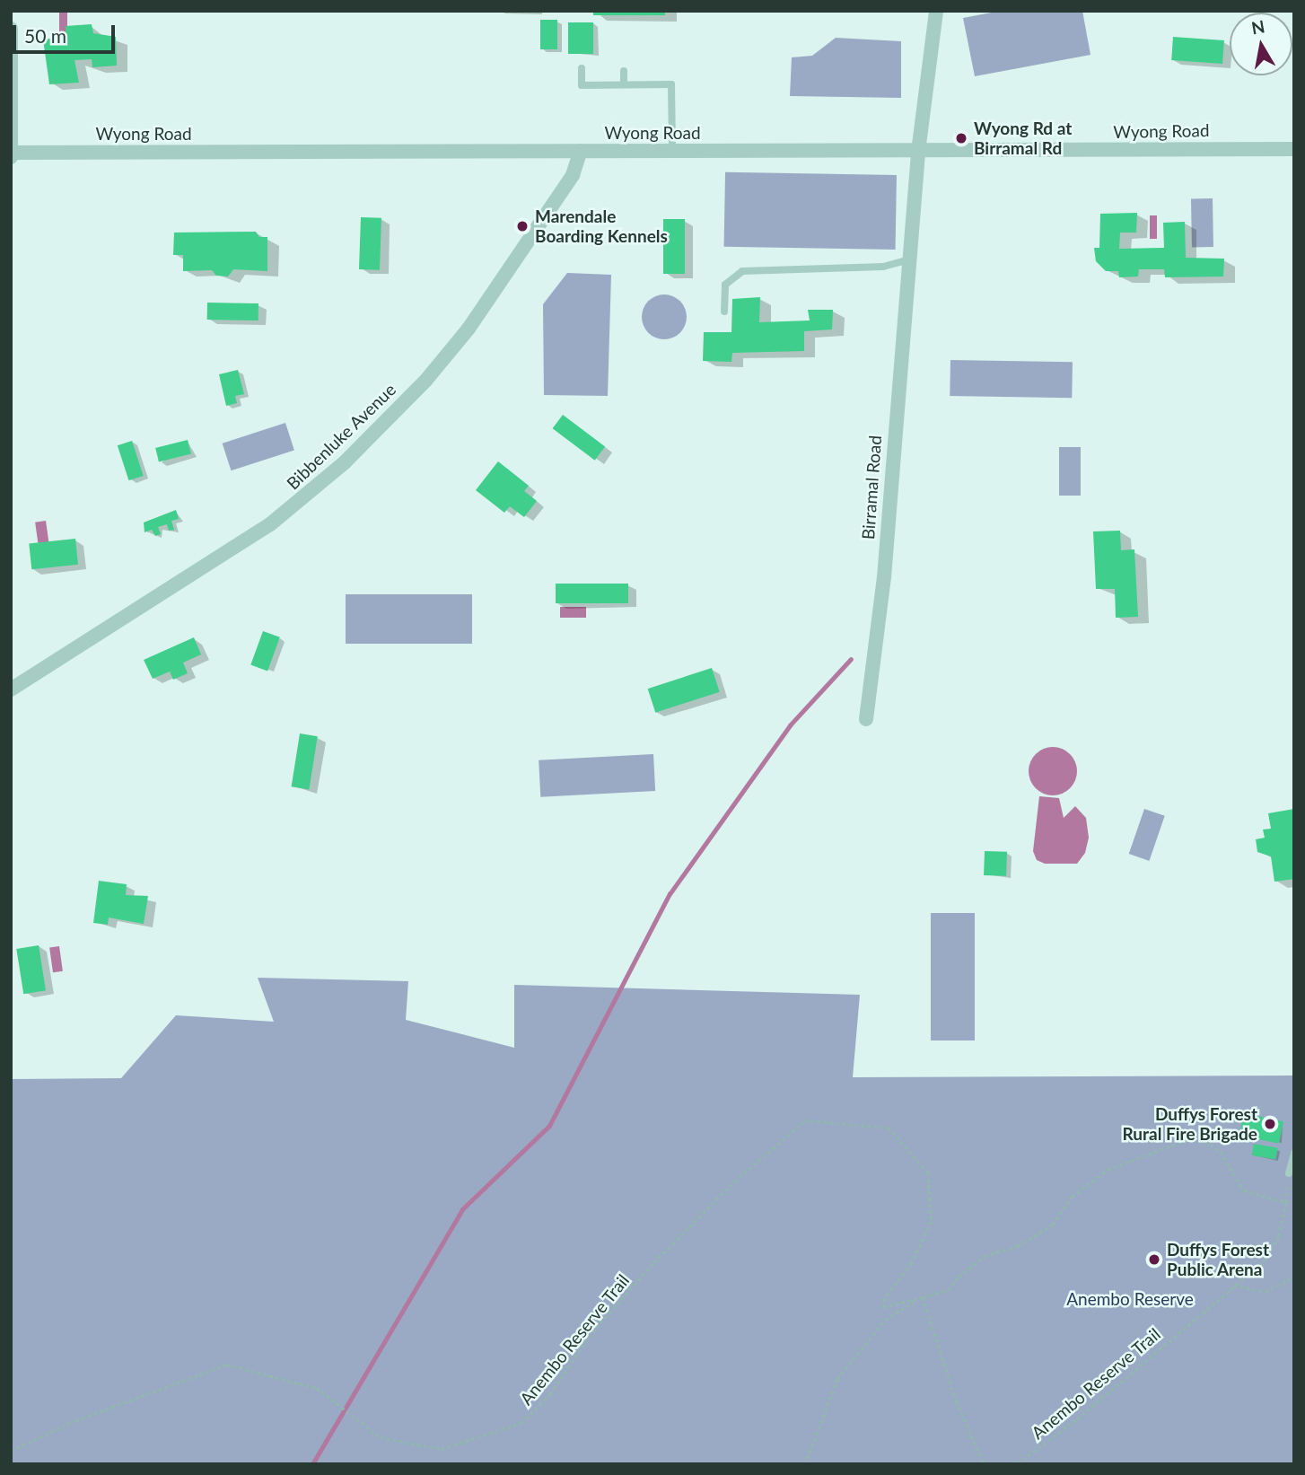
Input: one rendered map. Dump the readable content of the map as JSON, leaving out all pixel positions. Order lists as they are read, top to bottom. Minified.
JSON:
{"streets":{"street":["Wyong Road","Bibbenluke Avenue","Birramal Road"],"path":["Anembo Reserve Trail"]},"crossings":[["Wyong Road","Bibbenluke Avenue"],["Wyong Road","Birramal Road"]],"parks":["Anembo Reserve"],"places":["Wyong Rd at Birramal Rd","Marendale Boarding Kennels","Duffys Forest Rural Fire Brigade","Duffys Forest Public Arena"],"scale_bar":"50 m","north":"top"}
